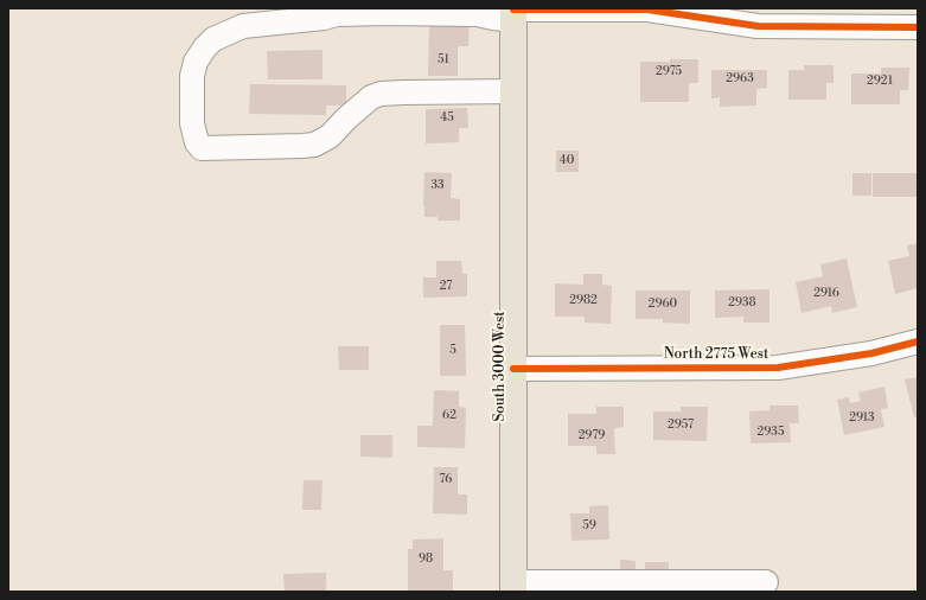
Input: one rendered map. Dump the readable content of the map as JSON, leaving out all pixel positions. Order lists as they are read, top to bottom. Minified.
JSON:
{"streets":{"main road":["South 3000 West"],"street":["North 2775 West"]},"crossings":[["North 2775 West","South 3000 West"]],"house_numbers":["51","2975","2963","2921","45","40","33","27","2916","2982","2938","2960","5","62","2913","2957","2935","2979","76","59","98"]}
